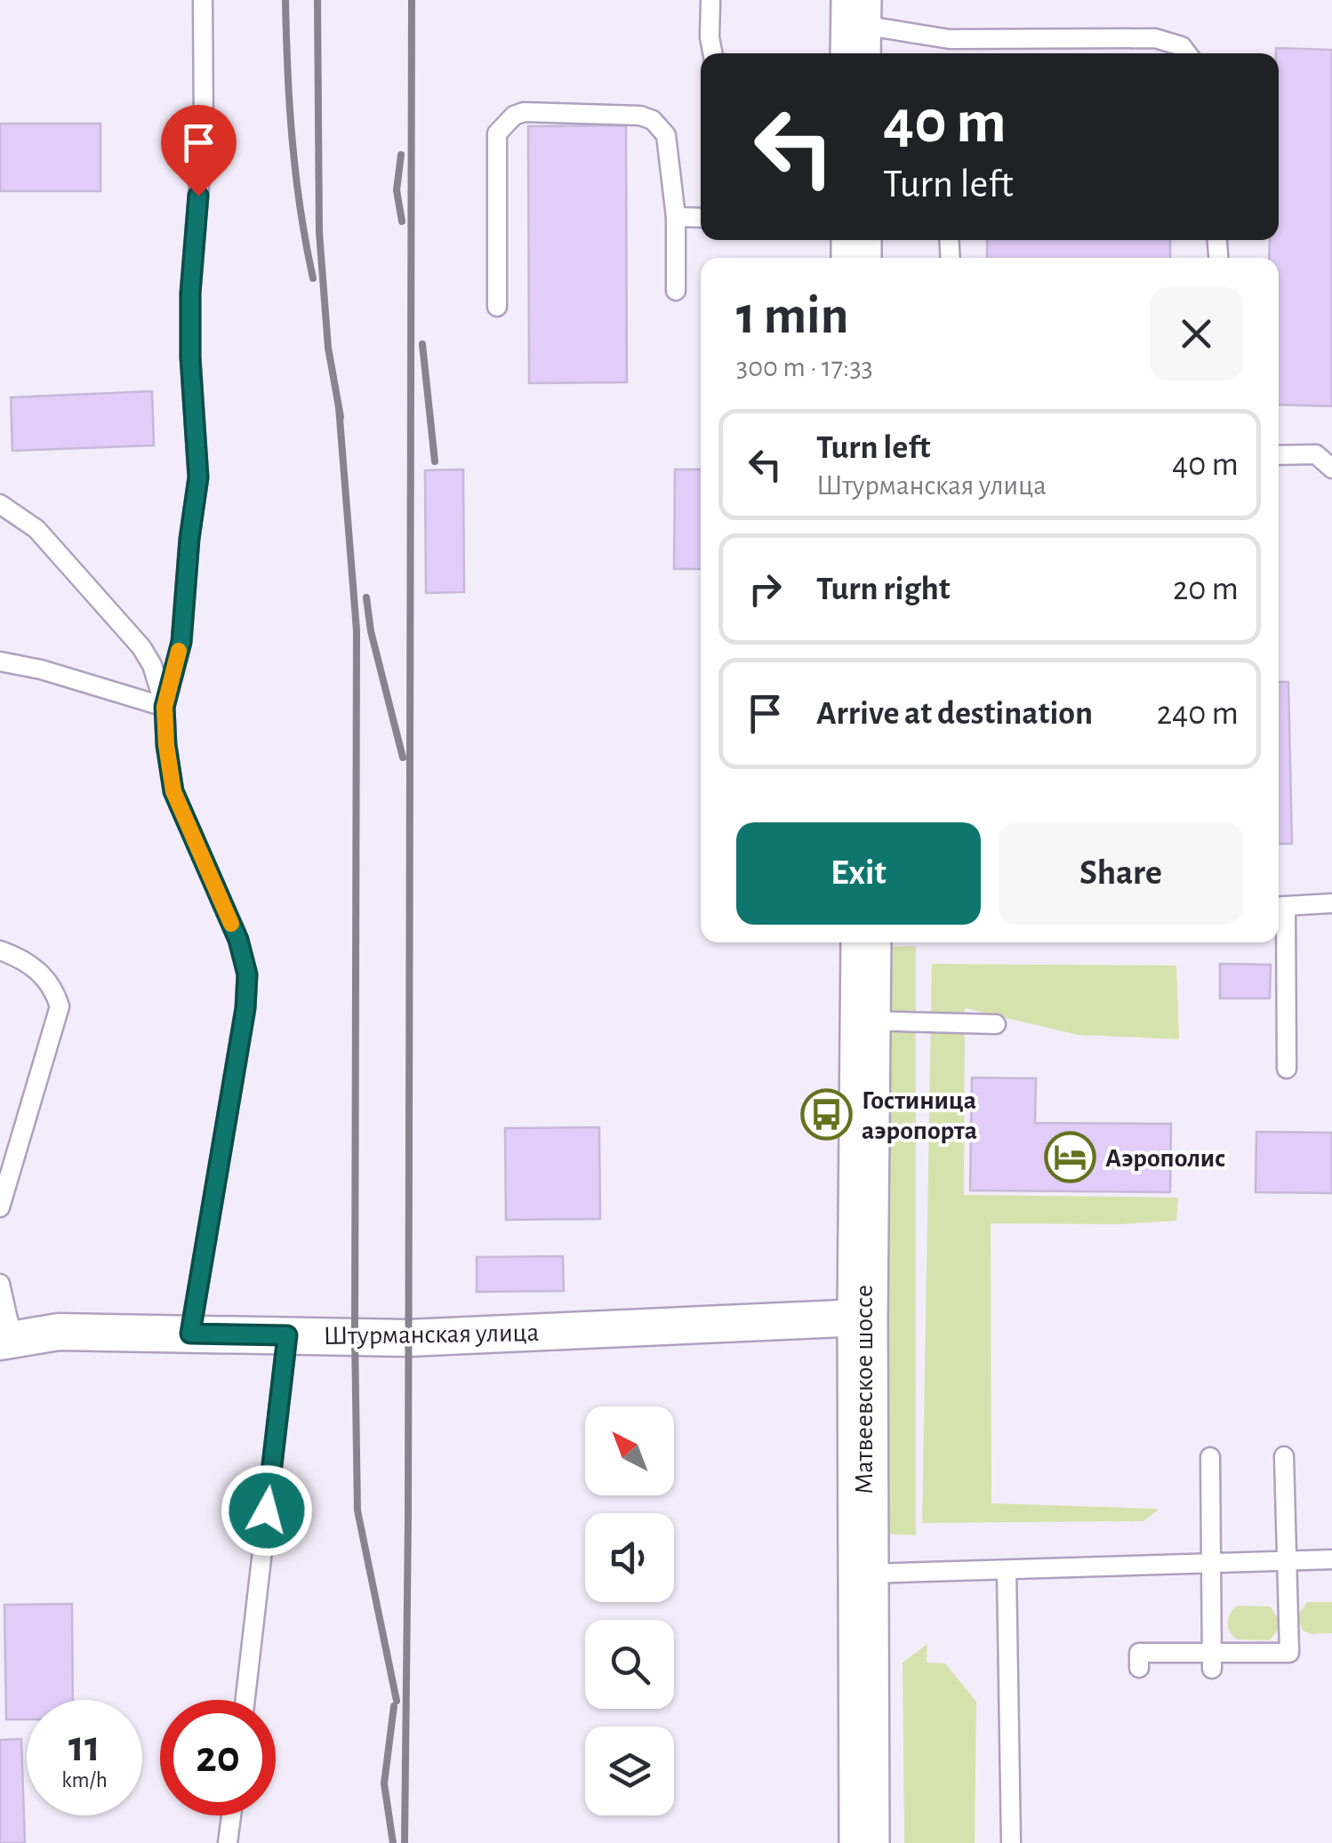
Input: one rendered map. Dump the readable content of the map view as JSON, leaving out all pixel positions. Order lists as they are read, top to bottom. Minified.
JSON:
{"streets":{"main road":["Матвеевское шоссе"],"street":["Штурманская улица"]},"crossings":[["Штурманская улица","Матвеевское шоссе"]],"places":{"bus stop":["Гостиница аэропорта"],"hotel":["Аэрополис"]},"north":"top left","page":{"turn":["40 m","Turn left"],"heading":["1 min","300 m · 17:33"],"list":[{"name":"Turn left","note":"Штурманская улица","value":"40 m"},{"name":"Turn right","value":"20 m"},{"name":"Arrive at destination","value":"240 m"}],"buttons":["Exit","Share"],"speed":"11 km/h","limit":"20"}}
